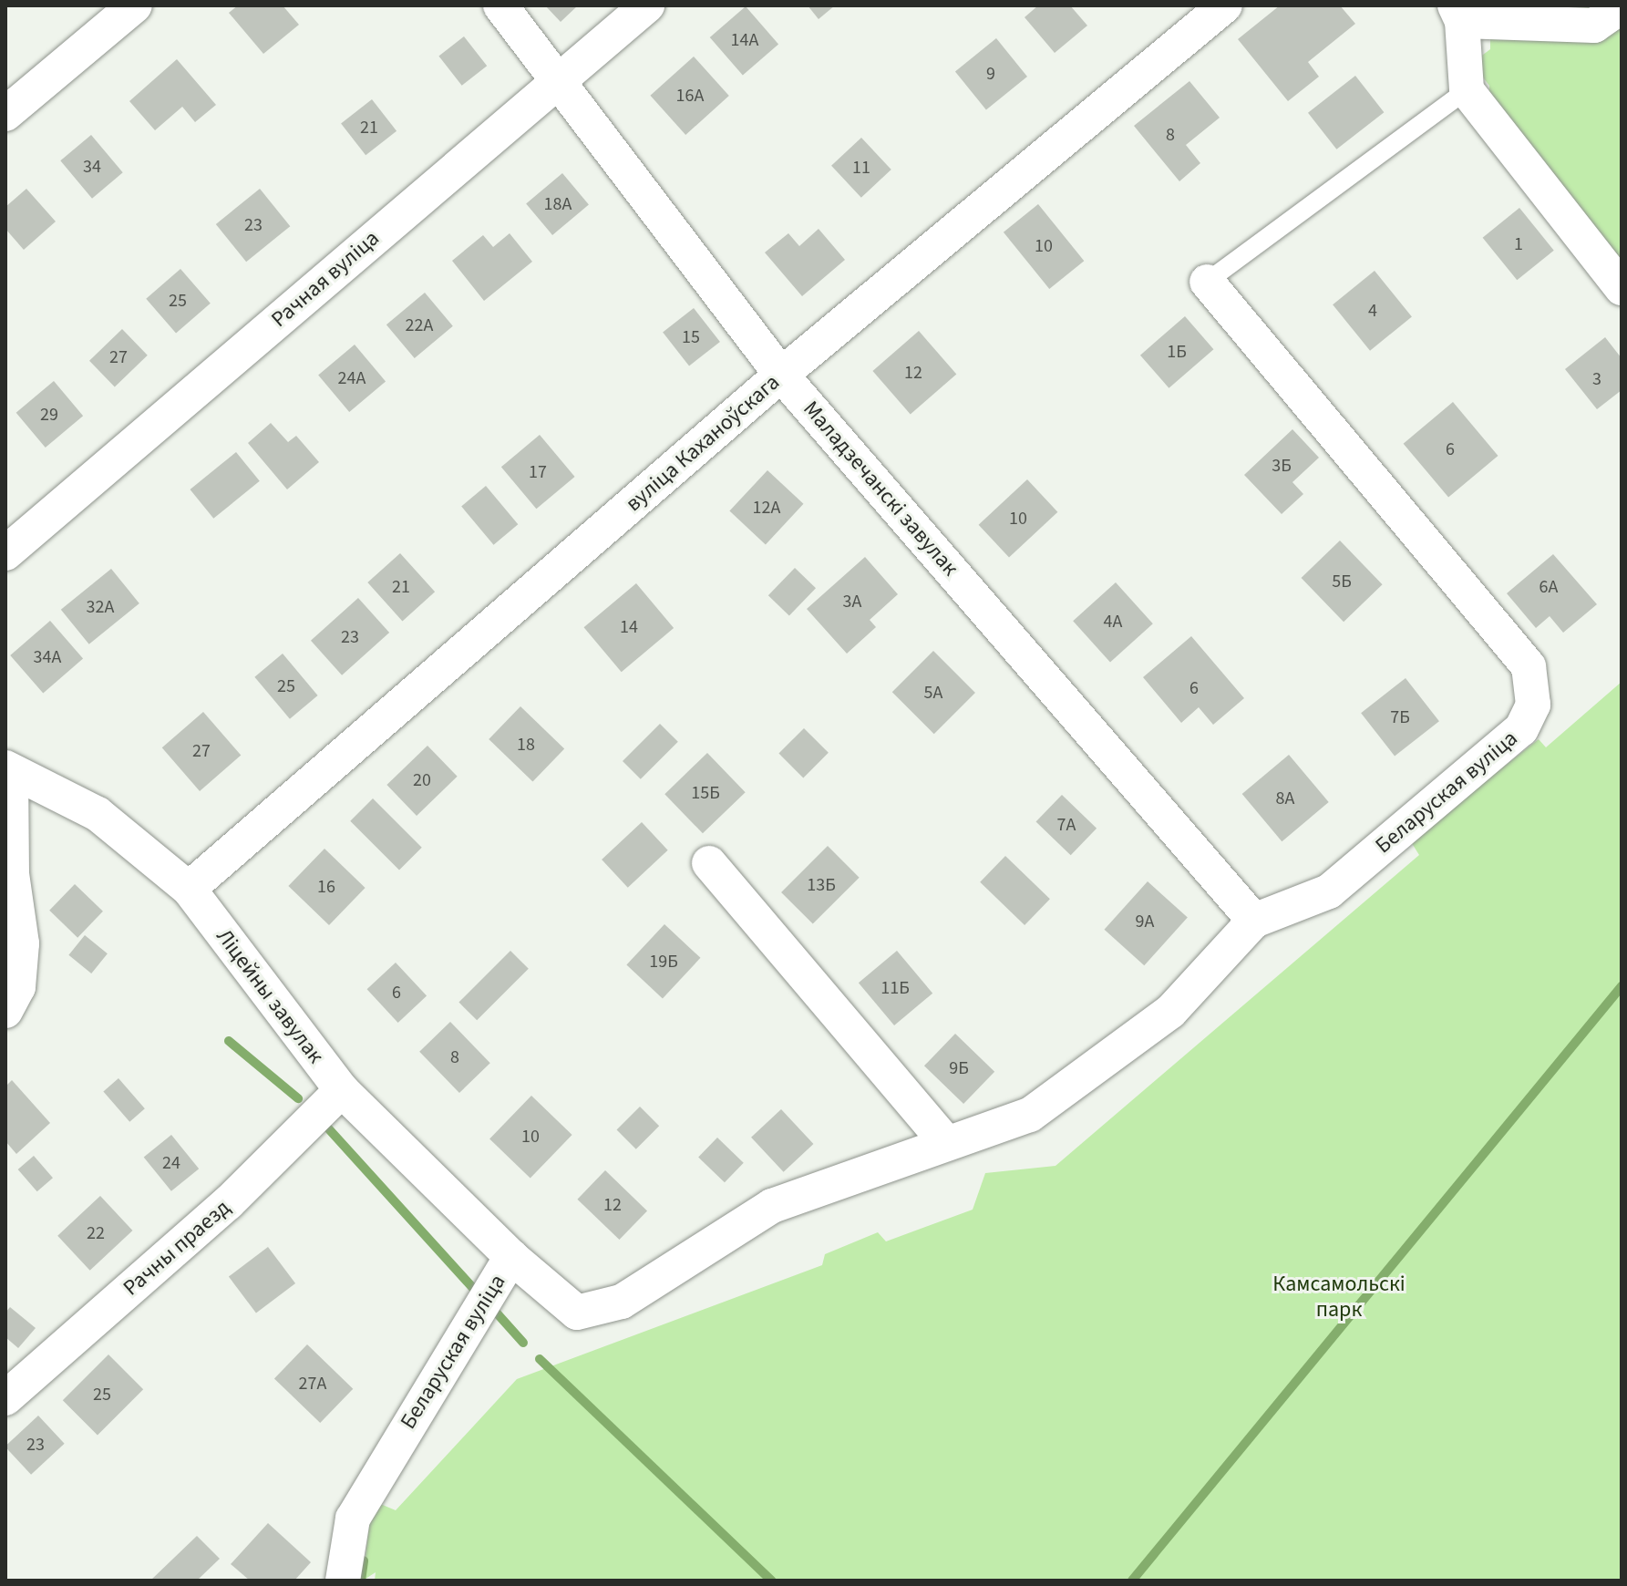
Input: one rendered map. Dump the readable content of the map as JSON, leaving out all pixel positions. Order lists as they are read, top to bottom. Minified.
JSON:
{"streets":{"street":["Рачная вуліца","вуліца Каханоўскага","Маладзечанскі завулак","Беларуская вуліца","Ліцейны завулак","Рачны праезд"]},"crossings":[["Рачная вуліца","Маладзечанскі завулак"],["вуліца Каханоўскага","Маладзечанскі завулак"],["вуліца Каханоўскага","Ліцейны завулак"],["Маладзечанскі завулак","Беларуская вуліца"],["Беларуская вуліца","Ліцейны завулак"],["Ліцейны завулак","Рачны праезд"]],"parks":["Камсамольскі парк"],"house_numbers":["14А","9","16А","21","8","34","11","18А","23","1","10","25","4","22А","15","1Б","27","12","24А","3","29","6","3Б","17","12А","10","5Б","21","6А","3А","32А","4А","14","23","34А","25","6","5А","7Б","18","27","20","15Б","8А","7А","13Б","16","9А","19Б","11Б","6","8","9Б","10","24","12","22","27А","25","23"]}
